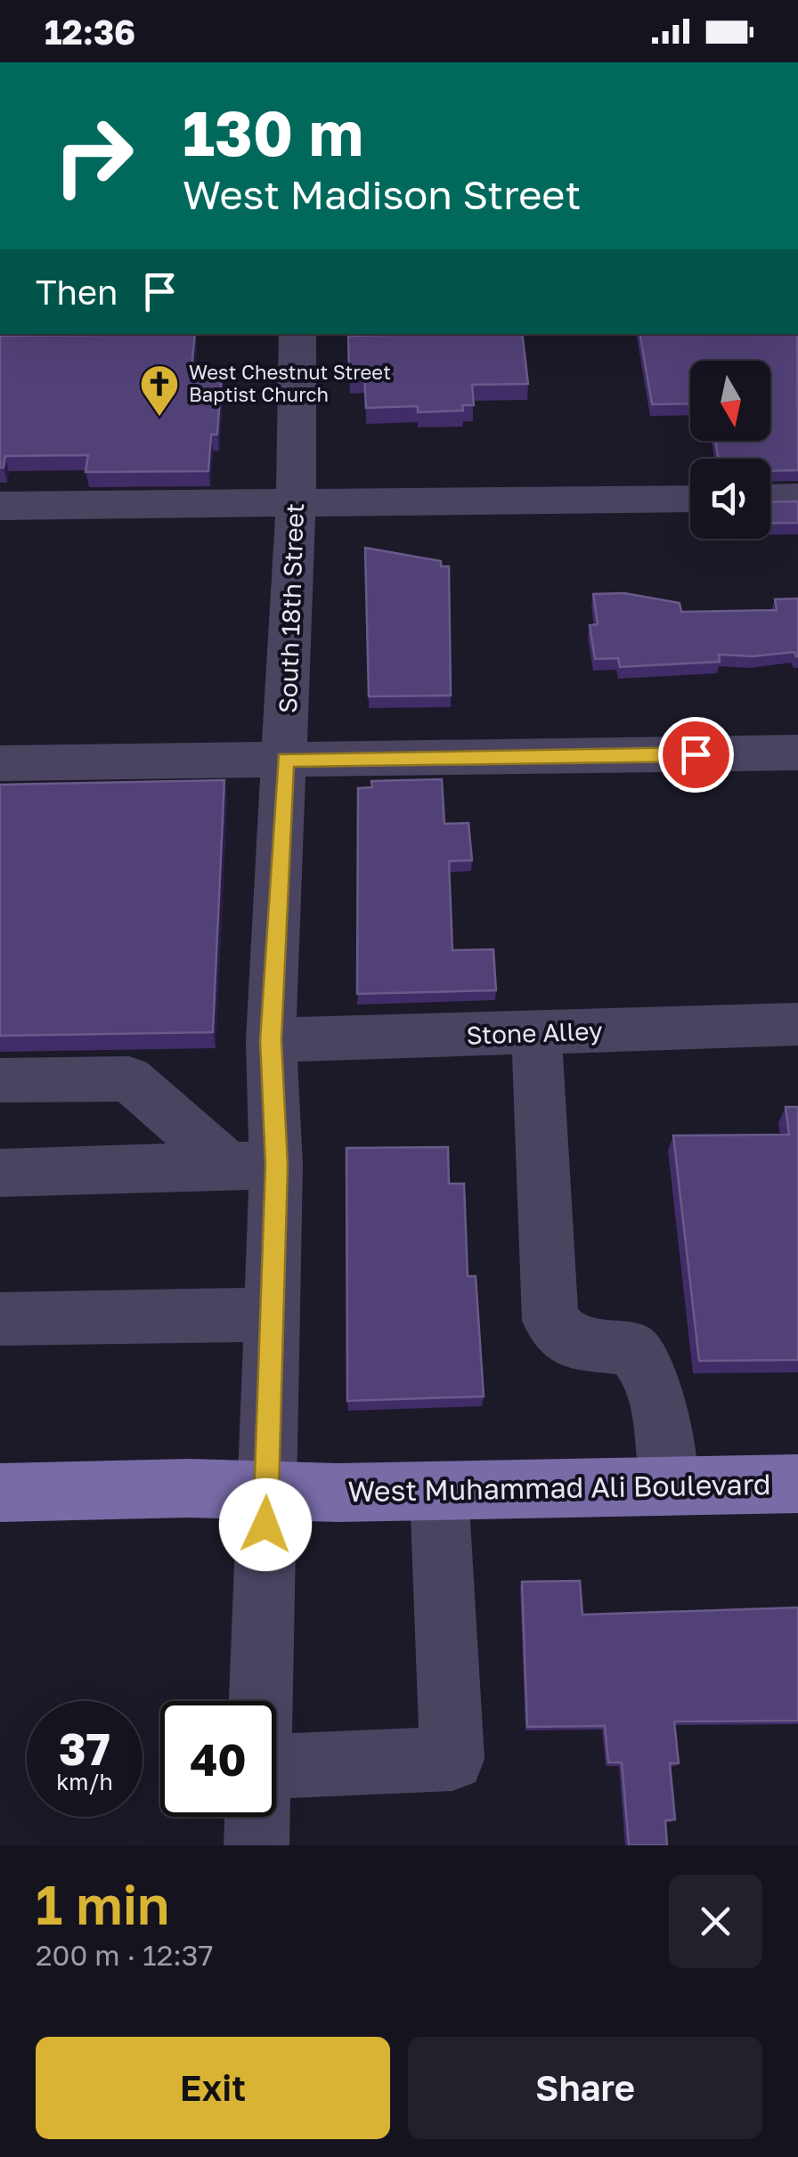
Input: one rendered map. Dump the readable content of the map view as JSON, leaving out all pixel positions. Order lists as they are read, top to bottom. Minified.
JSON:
{"streets":{"main road":["West Muhammad Ali Boulevard"],"street":["South 18th Street","Stone Alley"]},"crossings":[["South 18th Street","Stone Alley"],["South 18th Street","West Muhammad Ali Boulevard"]],"places":{"church":["West Chestnut Street Baptist Church"]},"north":"bottom","page":{"status":"12:36","turn":["130 m","West Madison Street"],"then":"Then","speed":"37 km/h","limit":"40","heading":["1 min","200 m · 12:37"],"buttons":["Exit","Share"]}}
